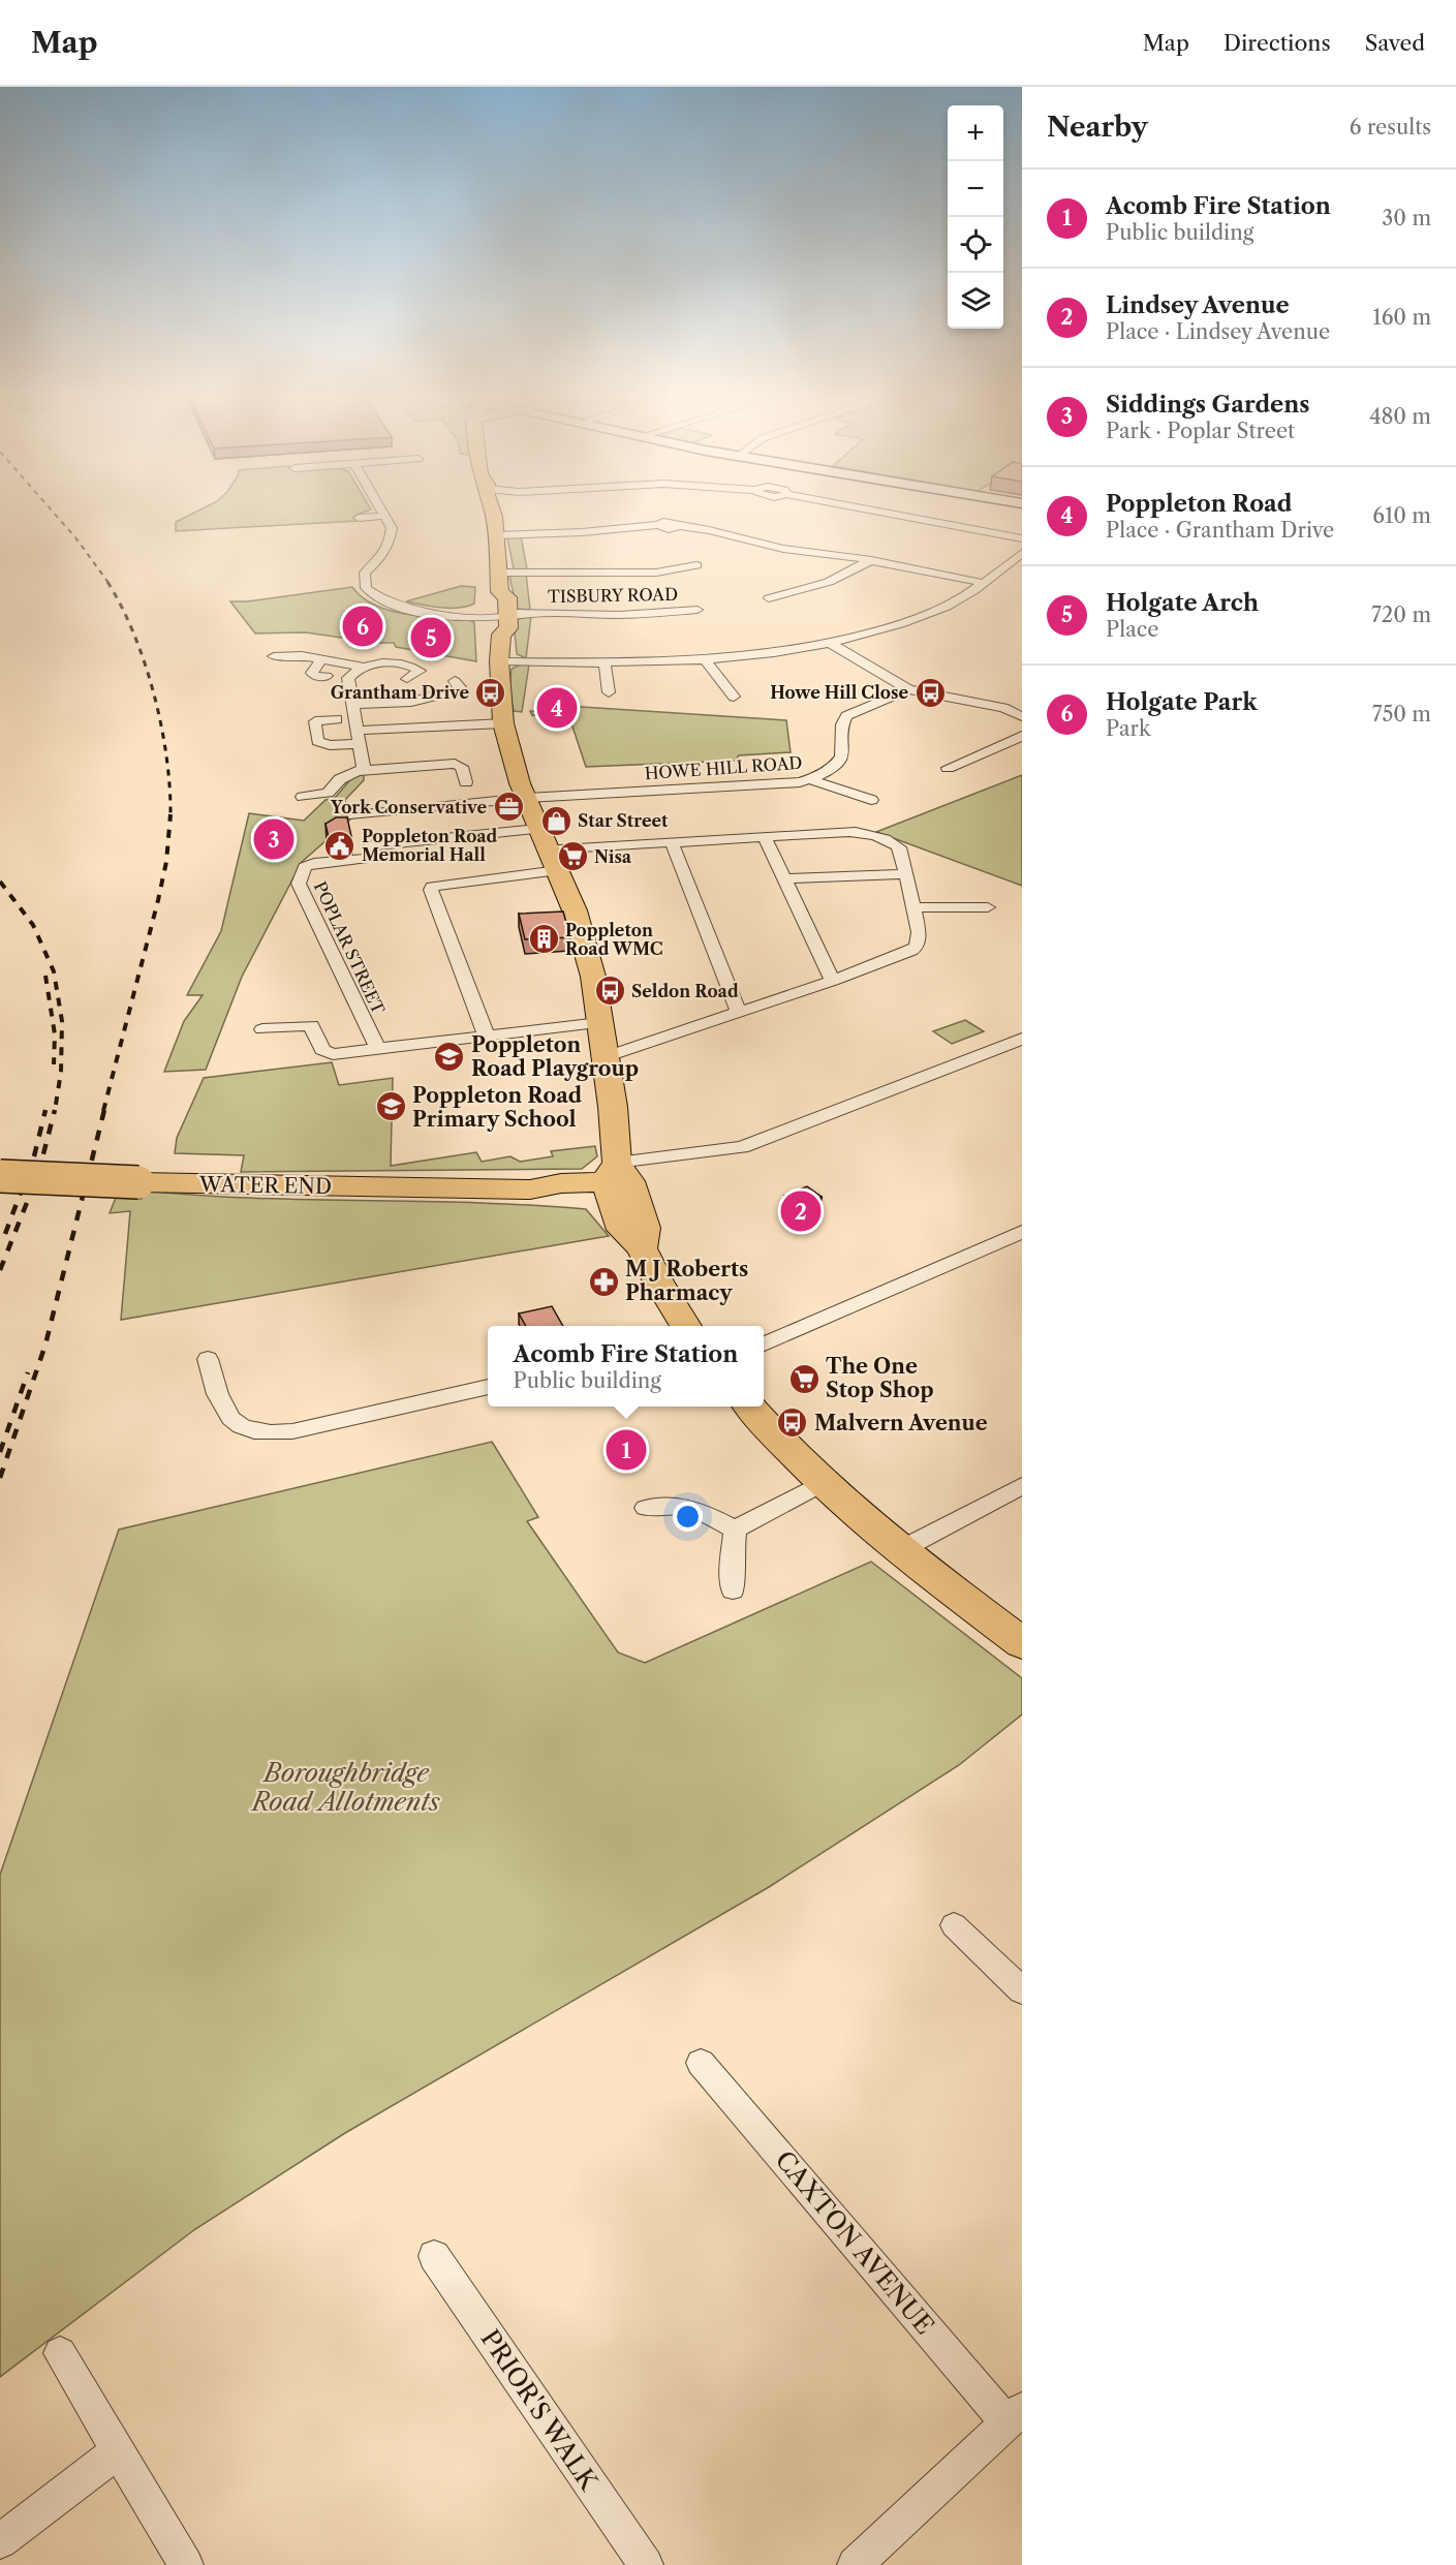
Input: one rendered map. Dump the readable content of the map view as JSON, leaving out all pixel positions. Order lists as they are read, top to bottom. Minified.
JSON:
{"streets":{"main road":["WATER END"],"street":["TISBURY ROAD","HOWE HILL ROAD","POPLAR STREET","CAXTON AVENUE","PRIOR'S WALK"]},"parks":["Boroughbridge Road Allotments"],"places":{"bus stop":["Grantham Drive","Howe Hill Close","Seldon Road","Malvern Avenue"],"office":["York Conservative"],"shop":["Star Street"],"public building":["Poppleton Road Memorial Hall"],"supermarket":["Nisa","The One Stop Shop"],"building":["Poppleton Road WMC"],"school or university":["Poppleton Road Playgroup","Poppleton Road Primary School"],"pharmacy":["M J Roberts Pharmacy"]},"page":{"header":"Map","nav":["Map","Directions","Saved"],"heading":["Nearby","6 results"],"map_buttons":["+","−"],"list":[{"mark":"1","name":"Acomb Fire Station","note":"Public building","value":"30 m"},{"mark":"2","name":"Lindsey Avenue","note":"Place · Lindsey Avenue","value":"160 m"},{"mark":"3","name":"Siddings Gardens","note":"Park · Poplar Street","value":"480 m"},{"mark":"4","name":"Poppleton Road","note":"Place · Grantham Drive","value":"610 m"},{"mark":"5","name":"Holgate Arch","note":"Place","value":"720 m"},{"mark":"6","name":"Holgate Park","note":"Park","value":"750 m"}],"pins":["6","5","4","3","2","1"],"popup":["Acomb Fire Station","Public building"]}}
